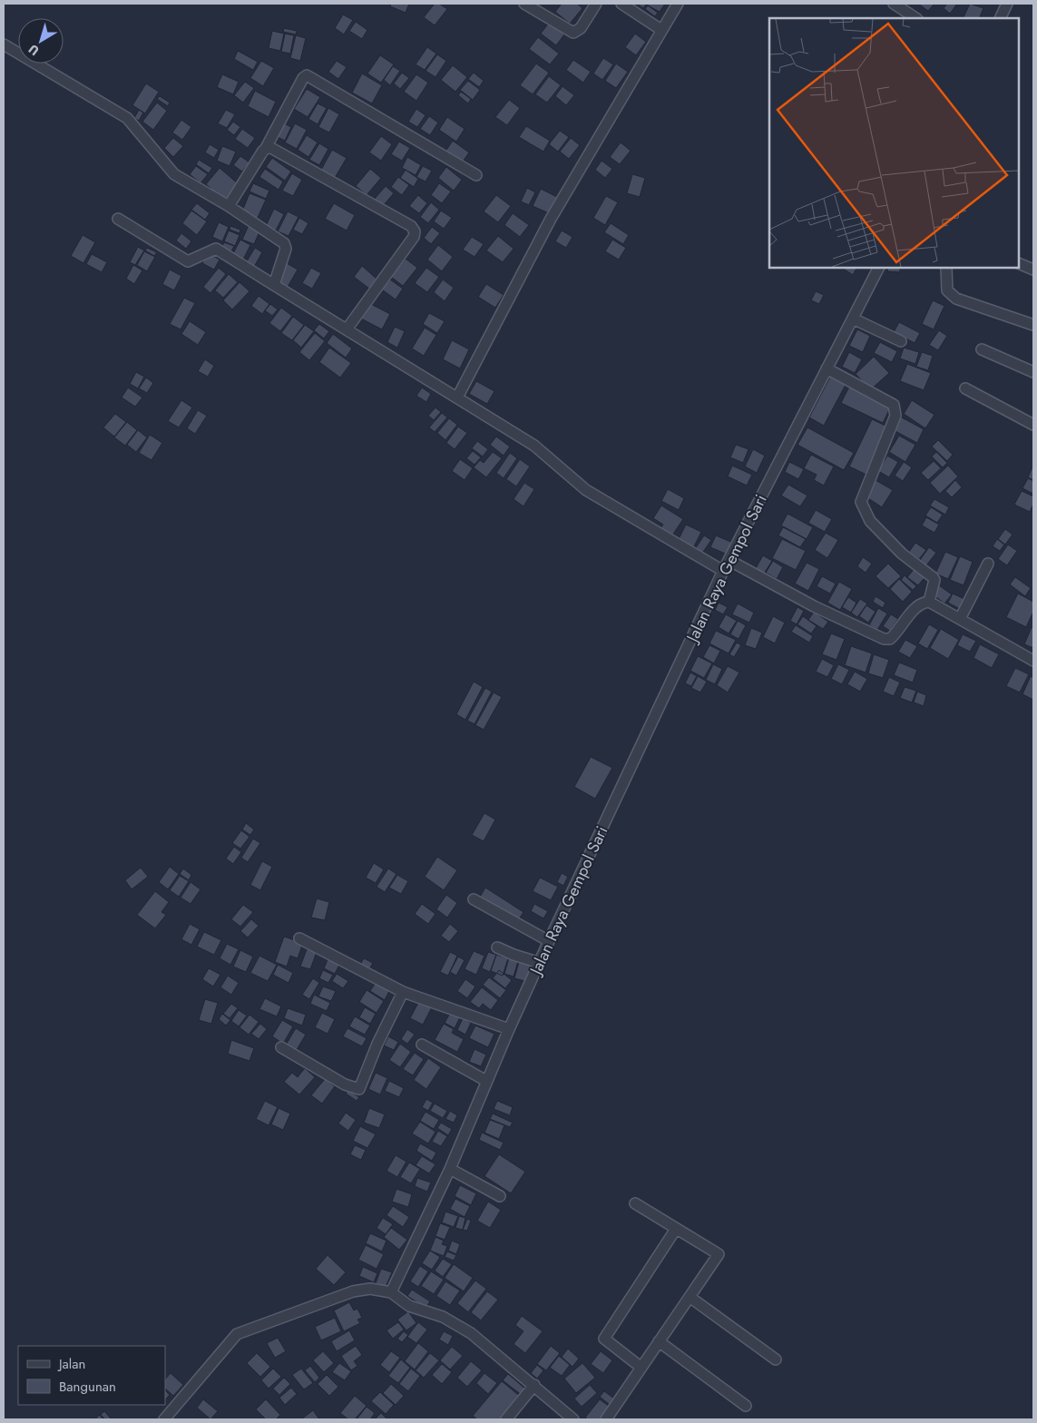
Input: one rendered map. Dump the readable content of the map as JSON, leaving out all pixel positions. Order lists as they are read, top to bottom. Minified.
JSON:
{"streets":{"street":["Jalan Raya Gempol Sari"]},"legend":["Jalan","Bangunan"],"north":"bottom left"}
